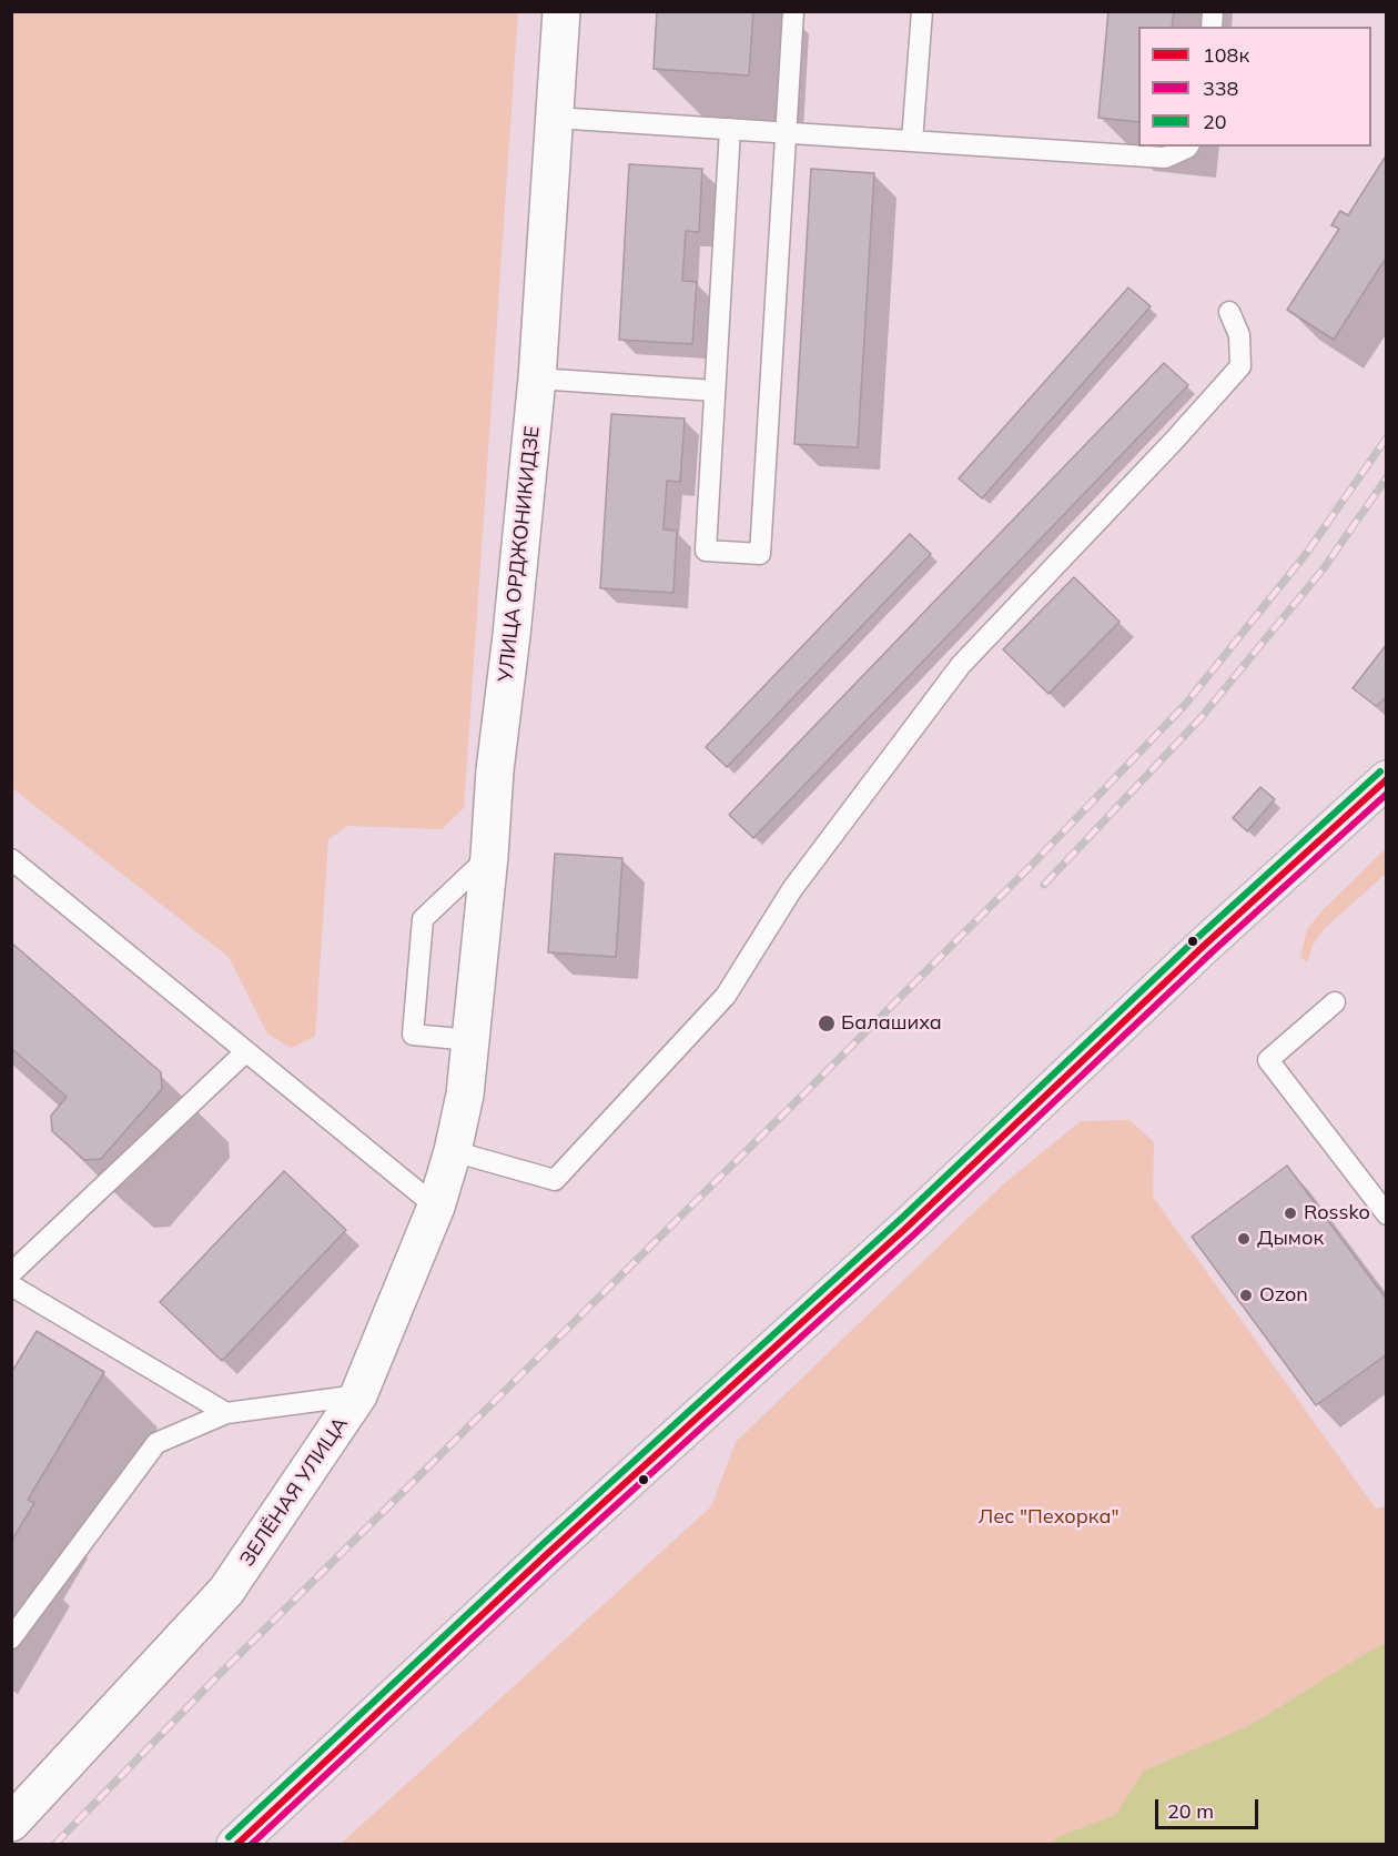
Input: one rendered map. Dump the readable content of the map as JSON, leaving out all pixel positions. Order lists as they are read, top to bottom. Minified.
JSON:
{"streets":{"street":["УЛИЦА ОРДЖОНИКИДЗЕ","ЗЕЛЁНАЯ УЛИЦА"]},"crossings":[["УЛИЦА ОРДЖОНИКИДЗЕ","ЗЕЛЁНАЯ УЛИЦА"]],"parks":["Лес \"Пехорка\""],"places":["Балашиха","Rossko","Дымок","Ozon"],"lines":["transit line 20","transit line 108к","transit line 338"],"legend":["108к","338","20"],"scale_bar":"20 m"}
